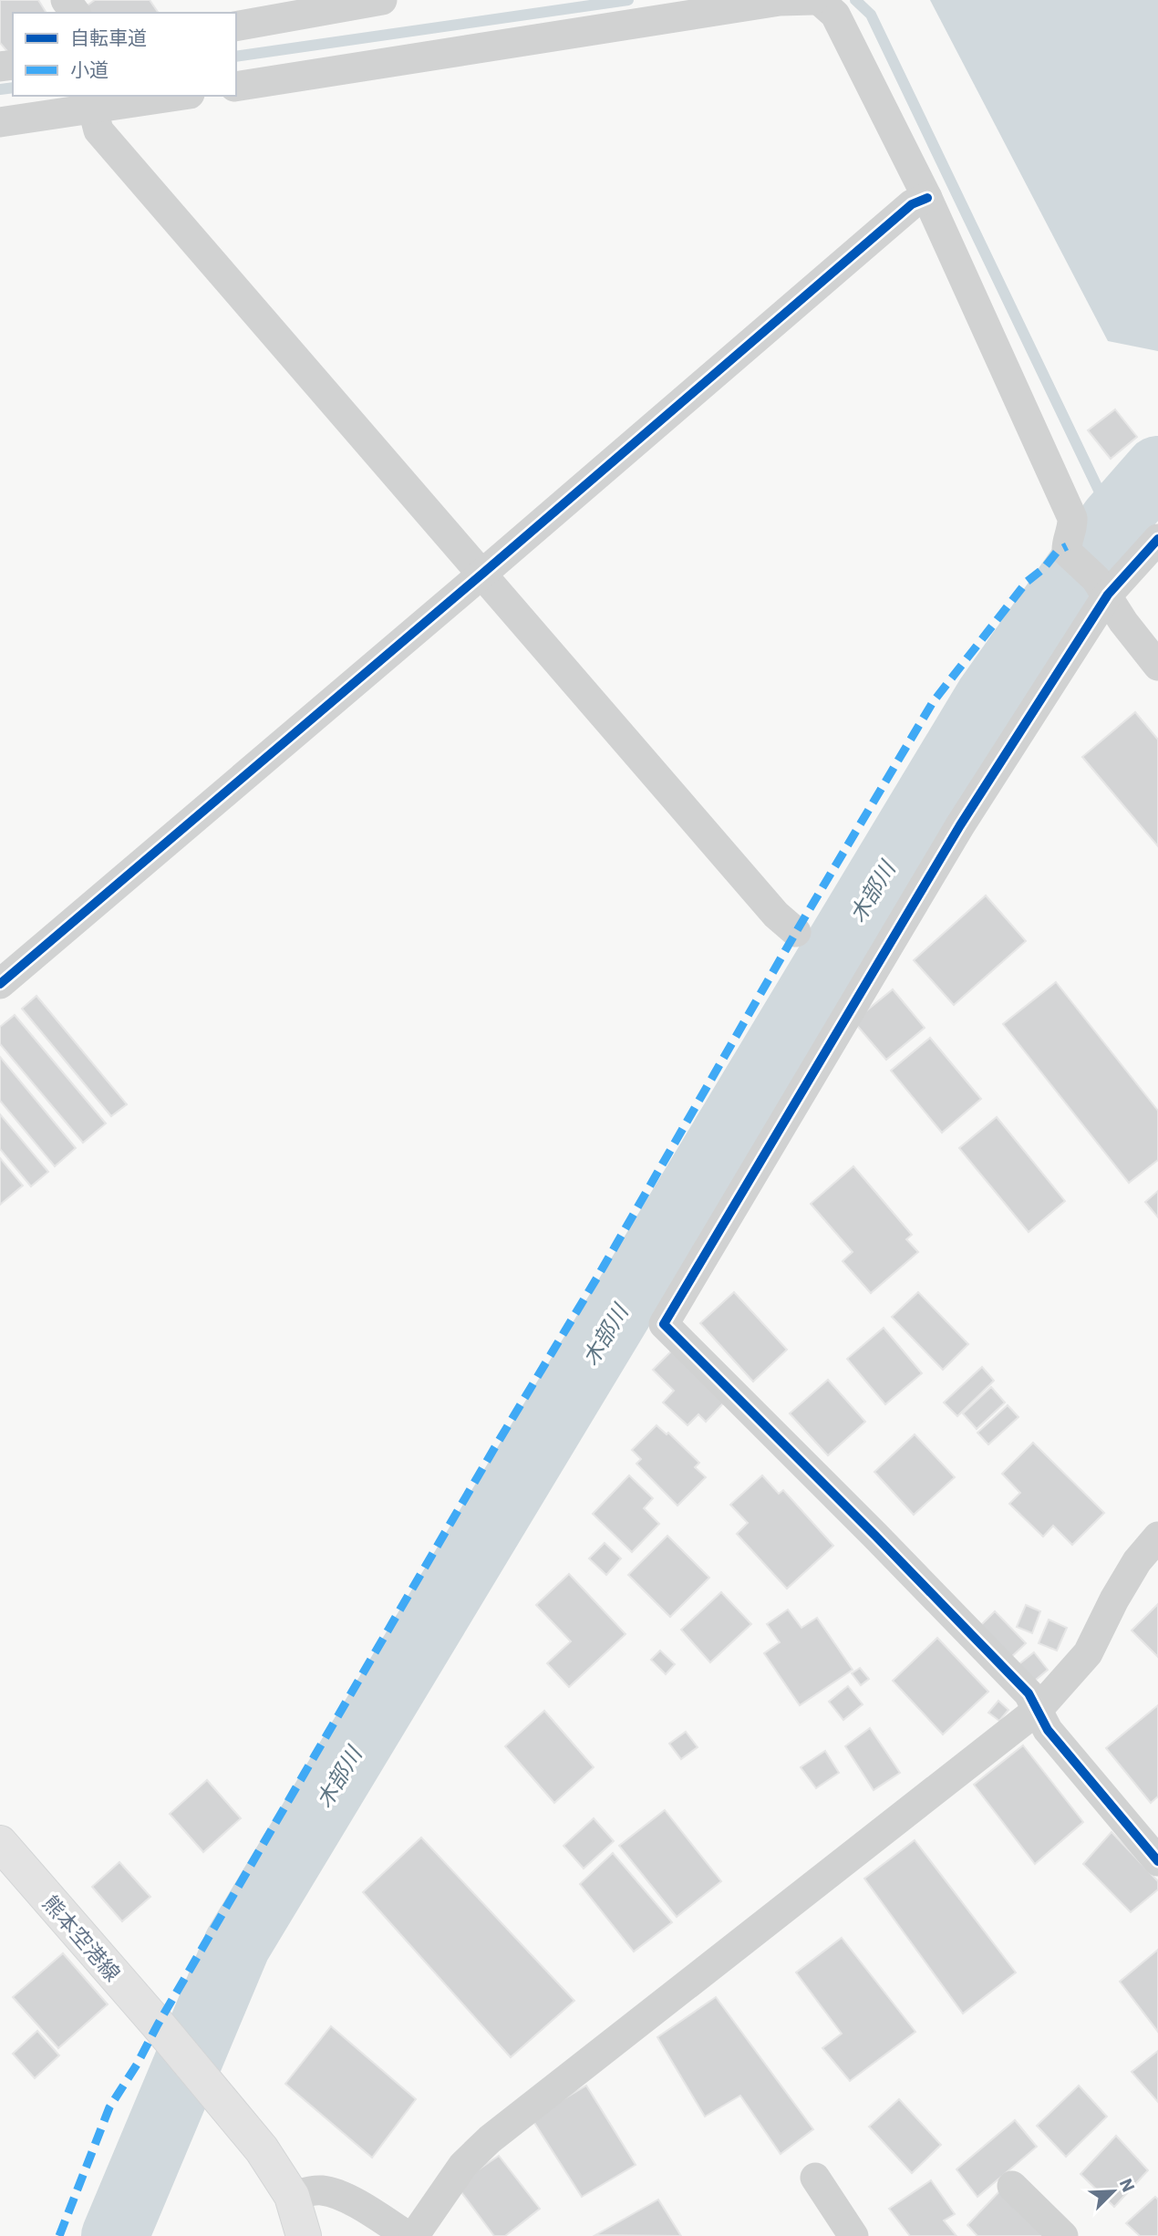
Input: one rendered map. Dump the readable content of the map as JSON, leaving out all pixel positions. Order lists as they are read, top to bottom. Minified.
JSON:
{"streets":{"main road":["熊本空港線"]},"water":["木部川"],"legend":["自転車道","小道"],"north":"top right"}
